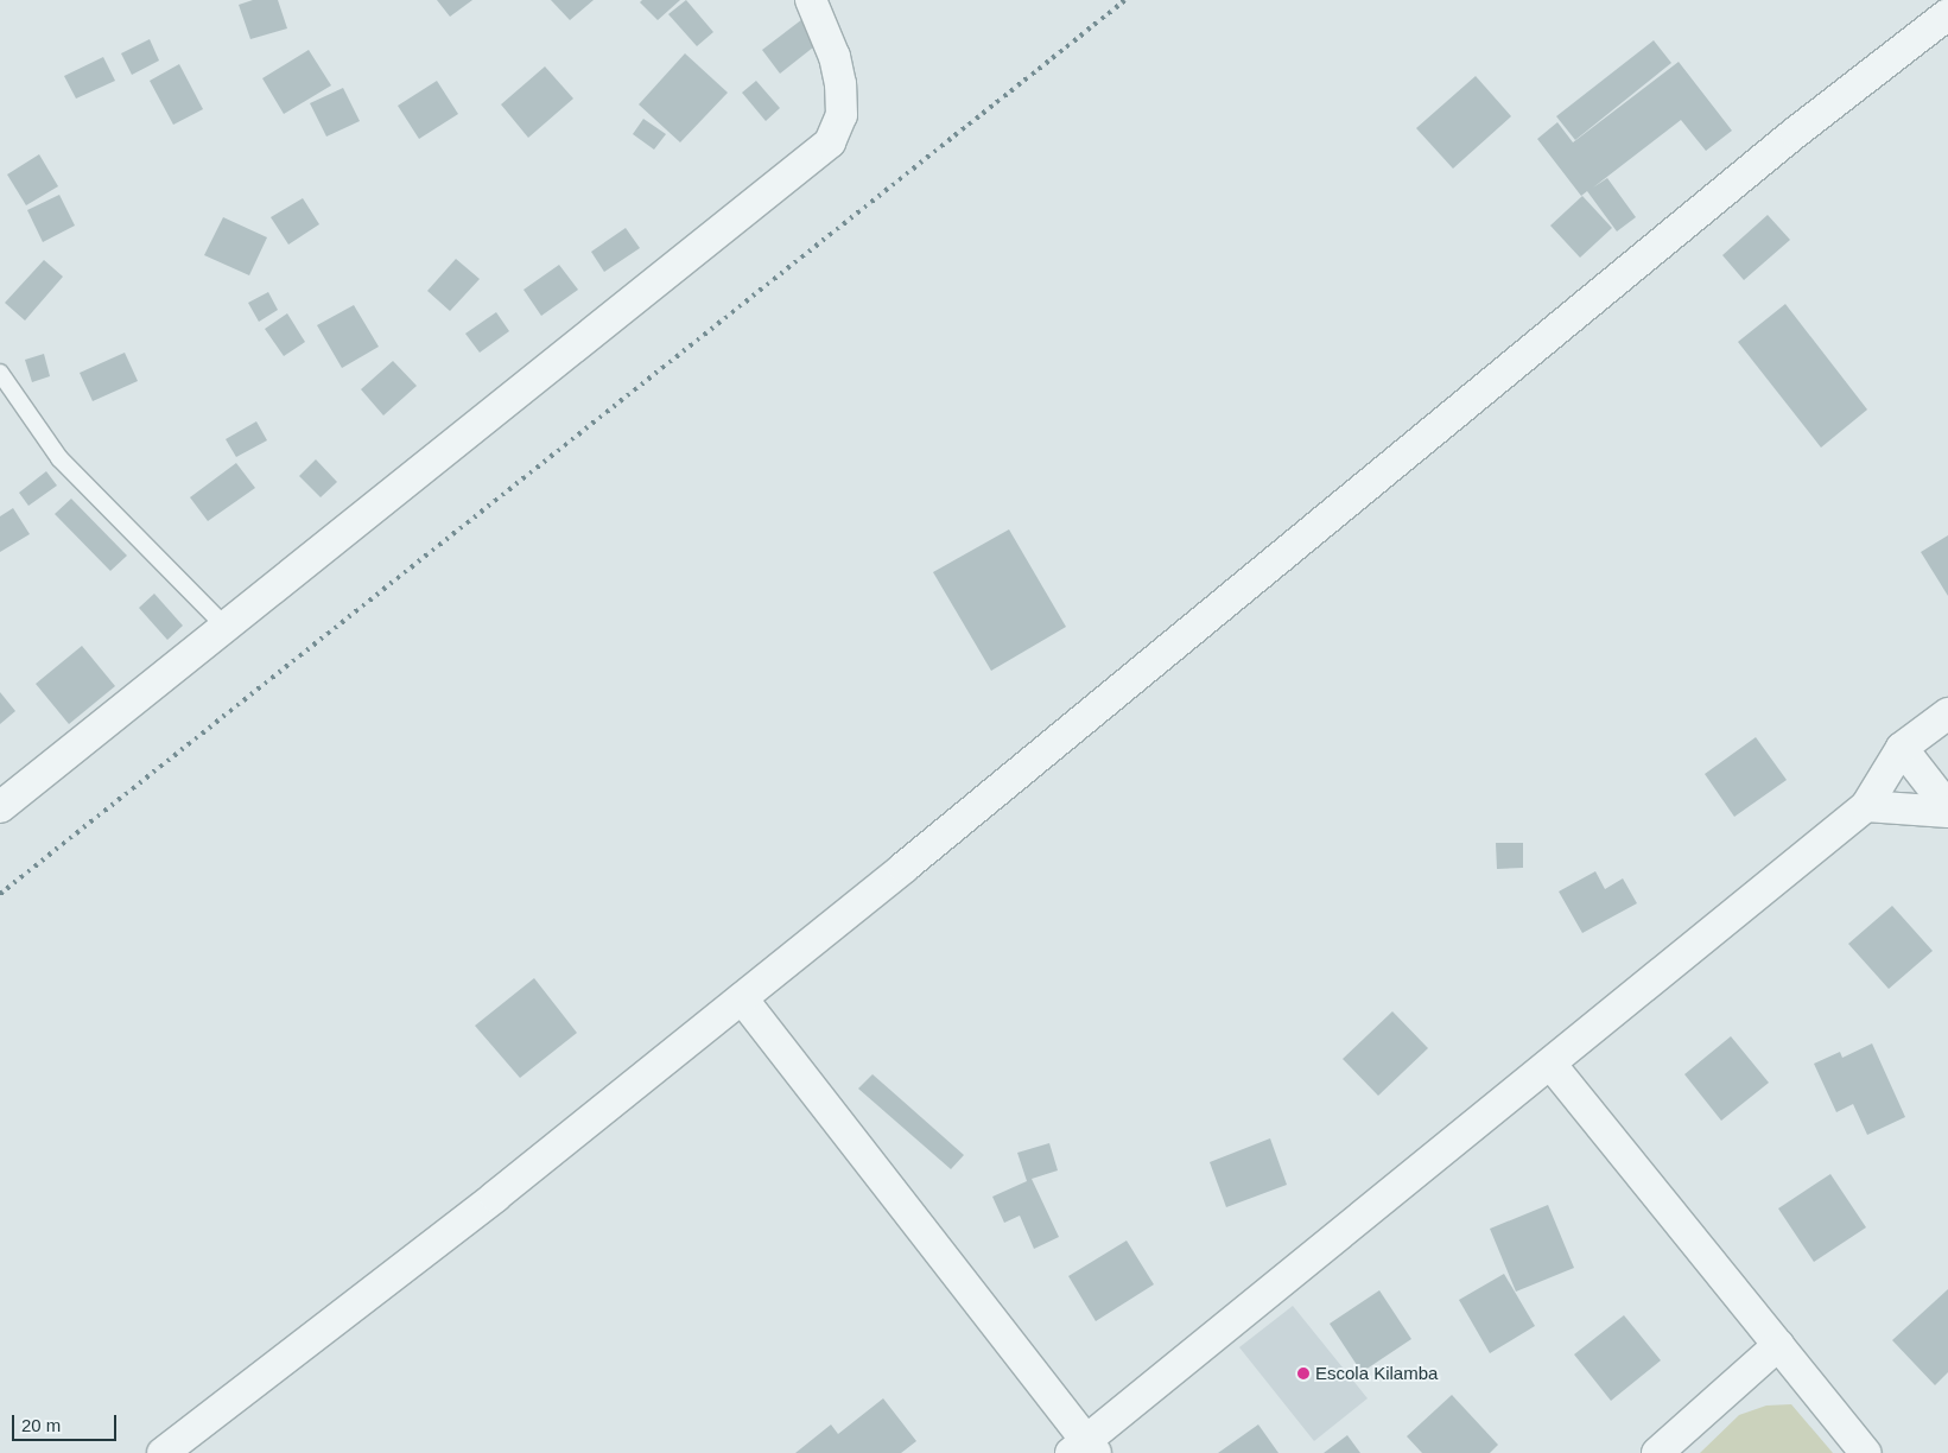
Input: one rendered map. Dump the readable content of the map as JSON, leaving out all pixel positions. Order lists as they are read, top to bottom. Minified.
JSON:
{"places":["Escola Kilamba"],"scale_bar":"20 m"}
